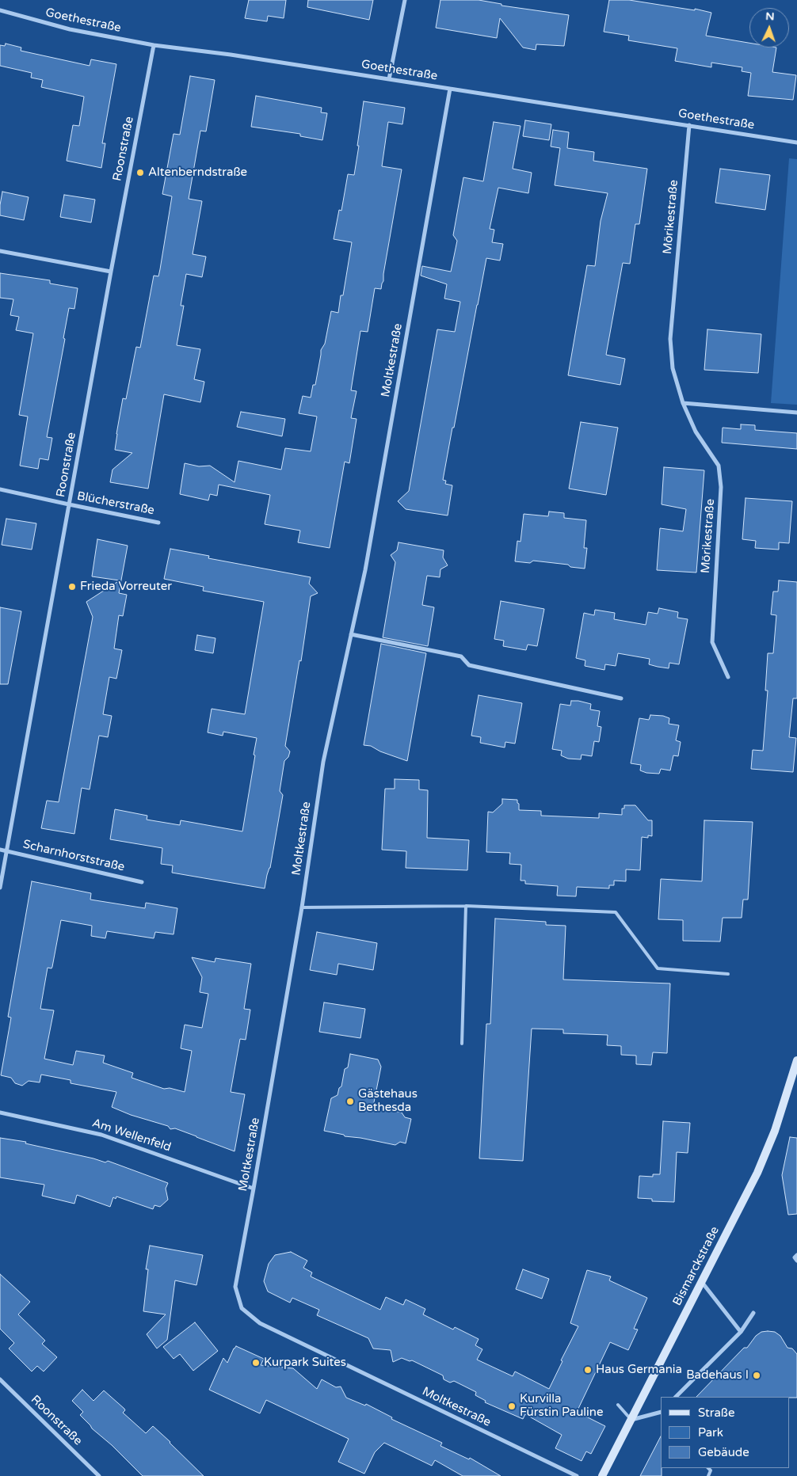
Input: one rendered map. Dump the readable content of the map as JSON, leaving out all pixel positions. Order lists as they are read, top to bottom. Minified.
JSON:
{"streets":{"main road":["Bismarckstraße"],"street":["Goethestraße","Roonstraße","Mörikestraße","Moltkestraße","Blücherstraße","Scharnhorststraße","Am Wellenfeld"]},"crossings":[["Goethestraße","Roonstraße"],["Goethestraße","Mörikestraße"],["Goethestraße","Moltkestraße"],["Roonstraße","Blücherstraße"],["Roonstraße","Scharnhorststraße"],["Moltkestraße","Am Wellenfeld"]],"places":["Altenberndstraße","Frieda Vorreuter","Gästehaus Bethesda","Kurpark Suites","Haus Germania","Badehaus I","Kurvilla Fürstin Pauline"],"legend":["Straße","Park","Gebäude"],"north":"top"}
